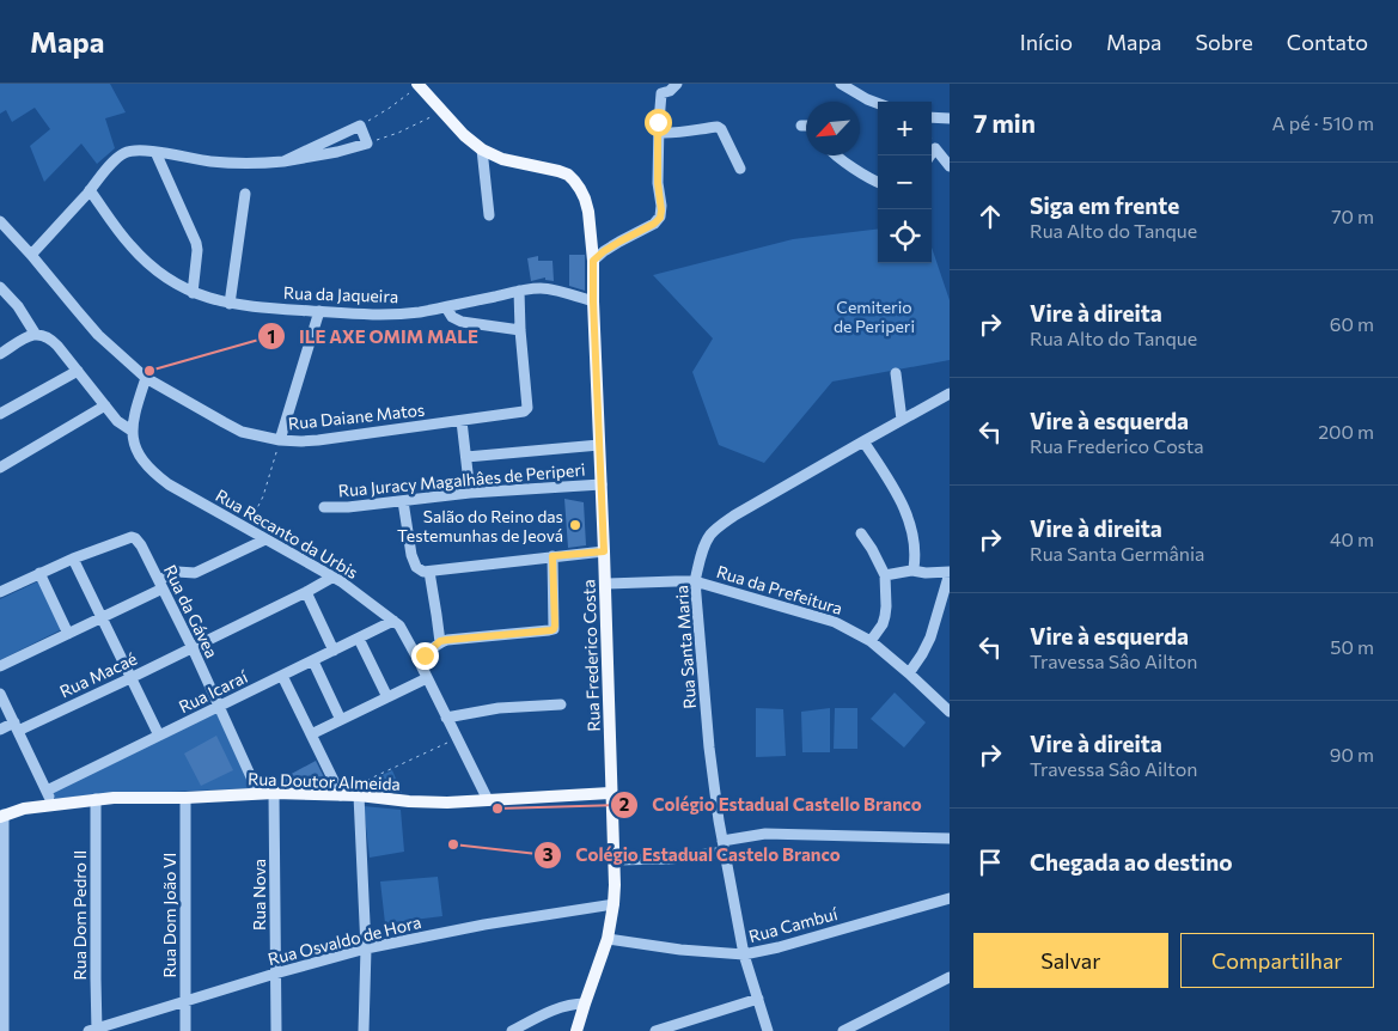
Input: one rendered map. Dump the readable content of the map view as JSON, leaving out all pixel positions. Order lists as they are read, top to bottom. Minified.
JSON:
{"streets":{"main road":["Rua Frederico Costa","Rua Doutor Almeida"],"street":["Rua da Jaqueira","Rua Daiane Matos","Rua Juracy Magalhâes de Periperi","Rua Recanto da Urbis","Rua da Prefeitura","Rua da Gávea","Rua Santa Maria","Rua Macaé","Rua Icaraí","Rua Nova","Rua Dom Pedro II","Rua Dom João VI","Rua Cambuí","Rua Osvaldo de Hora"]},"crossings":[["Rua da Jaqueira","Rua Daiane Matos"],["Rua da Jaqueira","Rua Frederico Costa"],["Rua Juracy Magalhâes de Periperi","Rua Frederico Costa"],["Rua Recanto da Urbis","Rua Macaé"],["Rua Recanto da Urbis","Rua Icaraí"],["Rua Recanto da Urbis","Rua Doutor Almeida"],["Rua da Prefeitura","Rua Santa Maria"],["Rua da Prefeitura","Rua Frederico Costa"],["Rua da Gávea","Rua Macaé"],["Rua da Gávea","Rua Icaraí"],["Rua da Gávea","Rua Doutor Almeida"],["Rua Santa Maria","Rua Cambuí"],["Rua Frederico Costa","Rua Doutor Almeida"],["Rua Frederico Costa","Rua Cambuí"],["Rua Frederico Costa","Rua Osvaldo de Hora"],["Rua Macaé","Rua Icaraí"],["Rua Doutor Almeida","Rua Nova"],["Rua Doutor Almeida","Rua Dom Pedro II"],["Rua Doutor Almeida","Rua Dom João VI"],["Rua Nova","Rua Osvaldo de Hora"],["Rua Dom Pedro II","Rua Osvaldo de Hora"],["Rua Dom João VI","Rua Osvaldo de Hora"]],"parks":["Cemiterio de Periperi"],"places":["ILE AXE OMIM MALE","Salão do Reino das Testemunhas de Jeová","Colégio Estadual Castello Branco","Colégio Estadual Castelo Branco"],"north":"bottom left","page":{"header":"Mapa","nav":["Início","Mapa","Sobre","Contato"],"heading":["7 min","A pé · 510 m"],"map_buttons":["+","−"],"list":[["Siga em frente","Rua Alto do Tanque","70 m"],["Vire à direita","Rua Alto do Tanque","60 m"],["Vire à esquerda","Rua Frederico Costa","200 m"],["Vire à direita","Rua Santa Germânia","40 m"],["Vire à esquerda","Travessa Sâo Ailton","50 m"],["Vire à direita","Travessa Sâo Ailton","90 m"],"Chegada ao destino"],"buttons":["Salvar","Compartilhar"]}}
